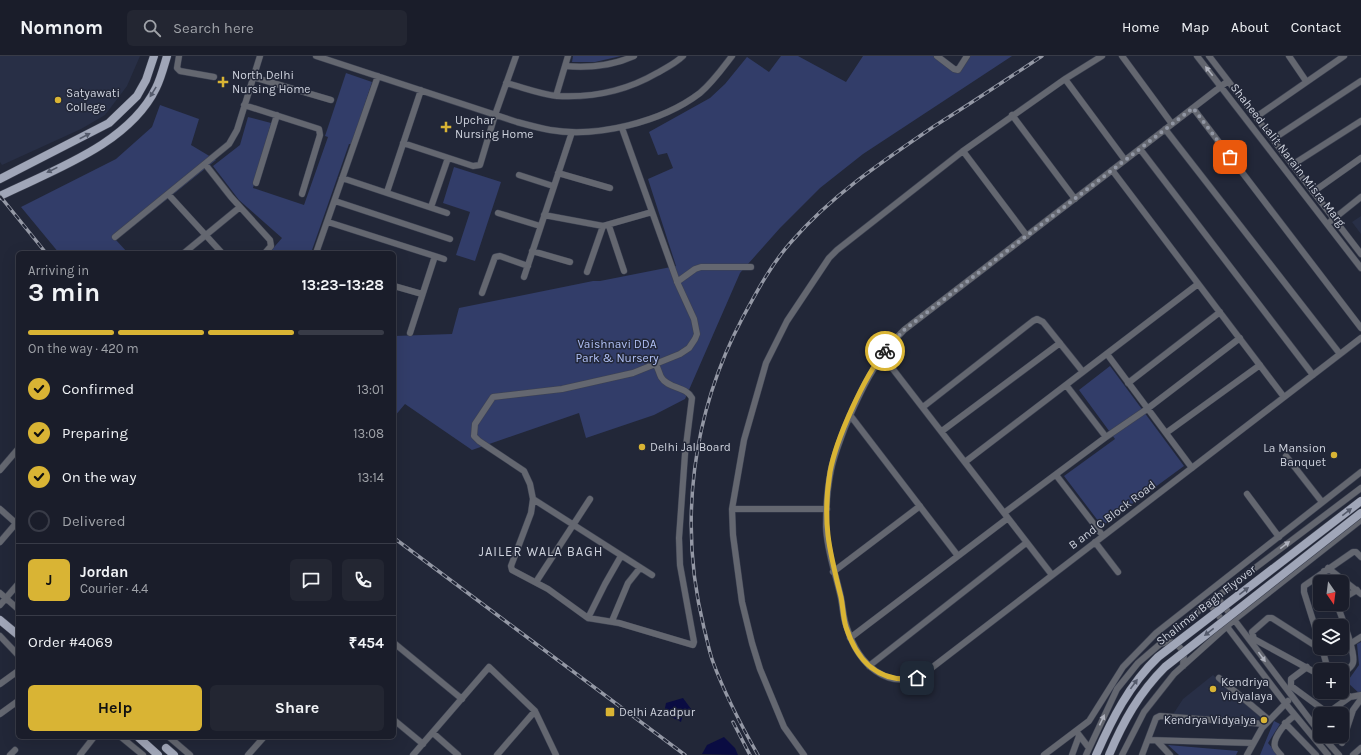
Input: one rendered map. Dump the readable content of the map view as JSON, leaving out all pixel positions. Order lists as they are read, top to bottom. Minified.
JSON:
{"streets":{"main road":["Shalimar Bagh Flyover"],"street":["Shaheed Lalit Narain Misra Marg","B and C Block Road"]},"districts":["JAILER WALA BAGH"],"parks":["Vaishnavi DDA Park & Nursery"],"places":{"health":["North Delhi Nursing Home","Upchar Nursing Home"],"other":["Satyawati College","Delhi Jal Board","La Mansion Banquet","Kendriya Vidyalaya","Kendrya Vidyalya"],"transit":["Delhi Azadpur"]},"north":"bottom","page":{"header":"Nomnom","search":"Search here","nav":["Home","Map","About","Contact"],"heading":["3 min","Arriving in","13:23–13:28"],"panel":["Jordan","Courier · 4.4","Order #4069","₹454"],"bar":"On the way · 420 m","list":[["Confirmed","13:01"],["Preparing","13:08"],["On the way","13:14"],"Delivered"],"round":"J","map_buttons":["+","−"],"buttons":["Help","Share"]}}
